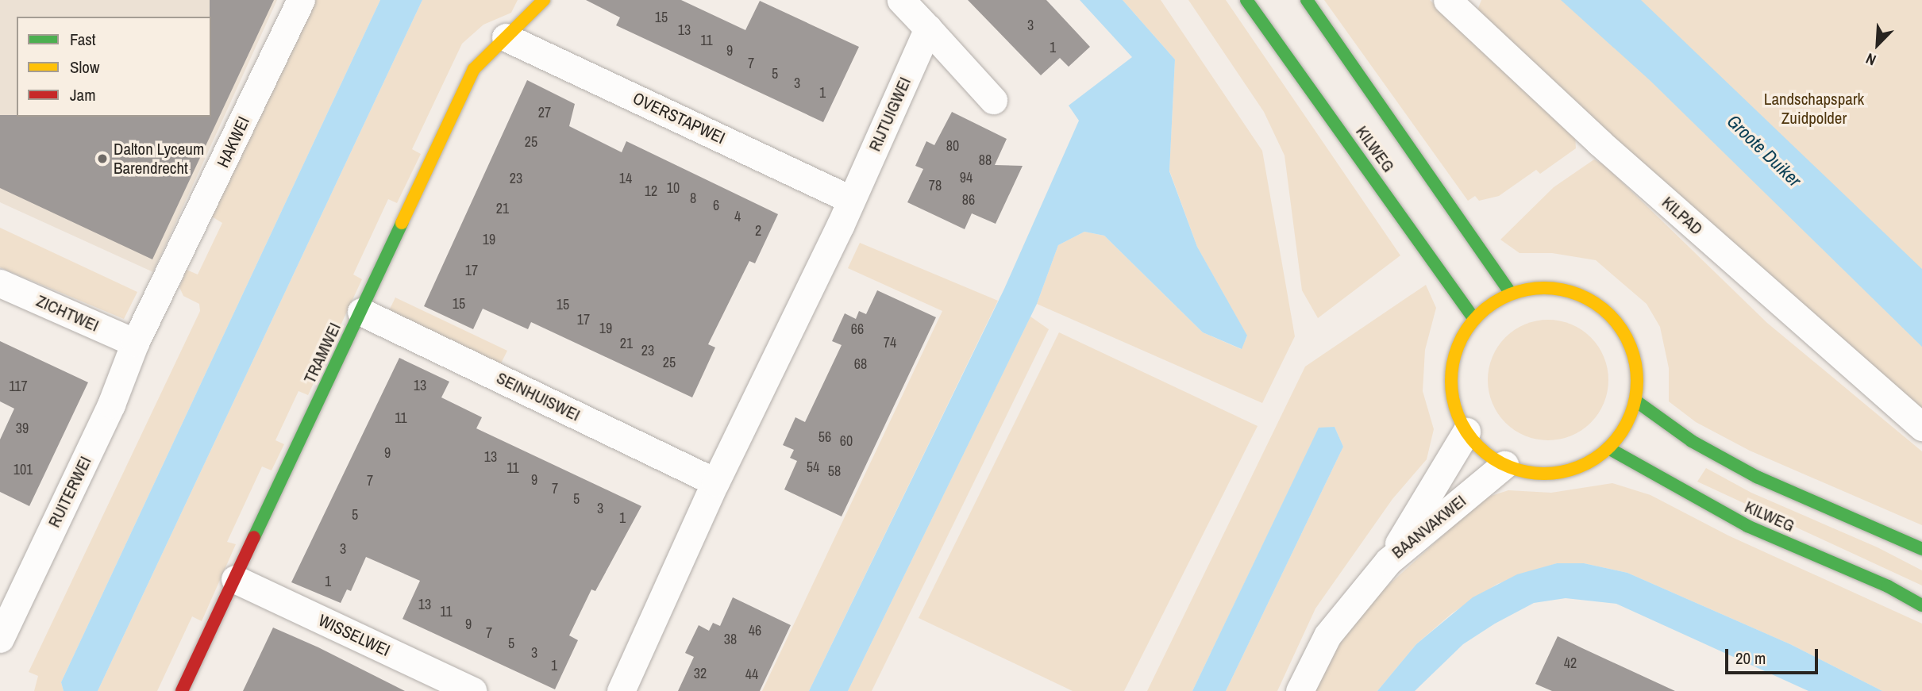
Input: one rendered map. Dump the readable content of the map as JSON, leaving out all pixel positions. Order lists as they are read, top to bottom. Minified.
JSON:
{"streets":{"main road":["KILWEG","TRAMWEI"],"street":["RIJTUIGWEI","OVERSTAPWEI","HAKWEI","KILPAD","ZICHTWEI","SEINHUISWEI","RUITERWEI","BAANVAKWEI","WISSELWEI"]},"crossings":[["RIJTUIGWEI","OVERSTAPWEI"],["OVERSTAPWEI","TRAMWEI"],["HAKWEI","ZICHTWEI"],["HAKWEI","RUITERWEI"],["KILWEG","BAANVAKWEI"],["ZICHTWEI","RUITERWEI"],["TRAMWEI","SEINHUISWEI"],["TRAMWEI","WISSELWEI"]],"water":["Groote Duiker"],"parks":["Landschapspark Zuidpolder"],"places":["Dalton Lyceum Barendrecht"],"house_numbers":["15","3","13","11","1","9","7","5","3","1","27","25","80","88","94","23","14","78","10","12","8","86","6","21","4","2","19","17","15","15","17","19","66","74","21","23","25","68","13","117","11","39","56","60","9","13","54","11","101","58","9","7","7","5","3","5","1","3","1","13","11","9","46","7","38","5","3","42","1","32","44"],"legend":["Fast","Slow","Jam"],"scale_bar":"20 m","north":"bottom left"}
